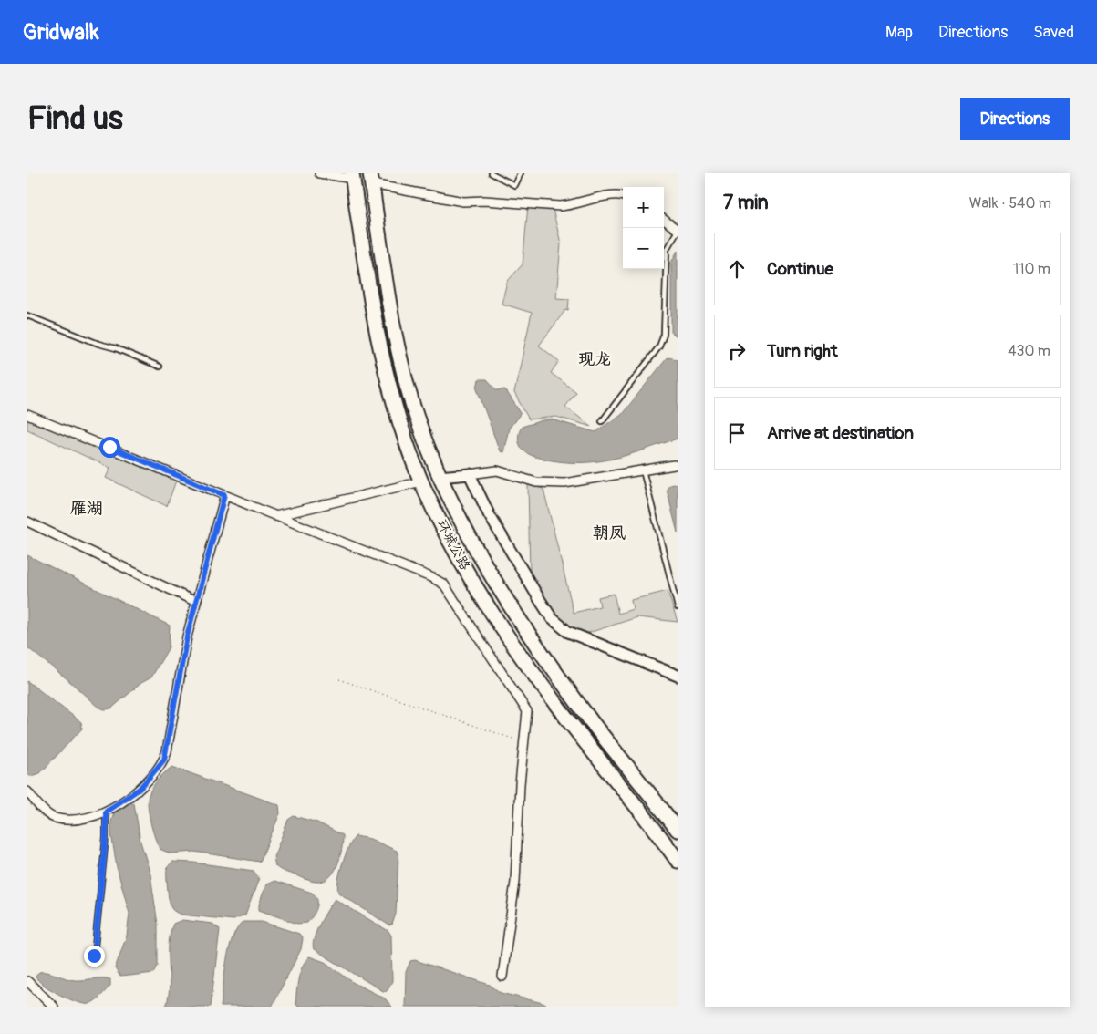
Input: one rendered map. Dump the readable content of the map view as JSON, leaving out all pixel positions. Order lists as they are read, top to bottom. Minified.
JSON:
{"streets":{"highway":["环城公路"]},"districts":["现龙","雁湖","朝凤"],"page":{"header":"Gridwalk","nav":["Map","Directions","Saved"],"buttons":"Directions","title":"Find us","heading":["7 min","Walk · 540 m"],"map_buttons":["+","−"],"list":[["Continue","110 m"],["Turn right","430 m"],"Arrive at destination"]}}
